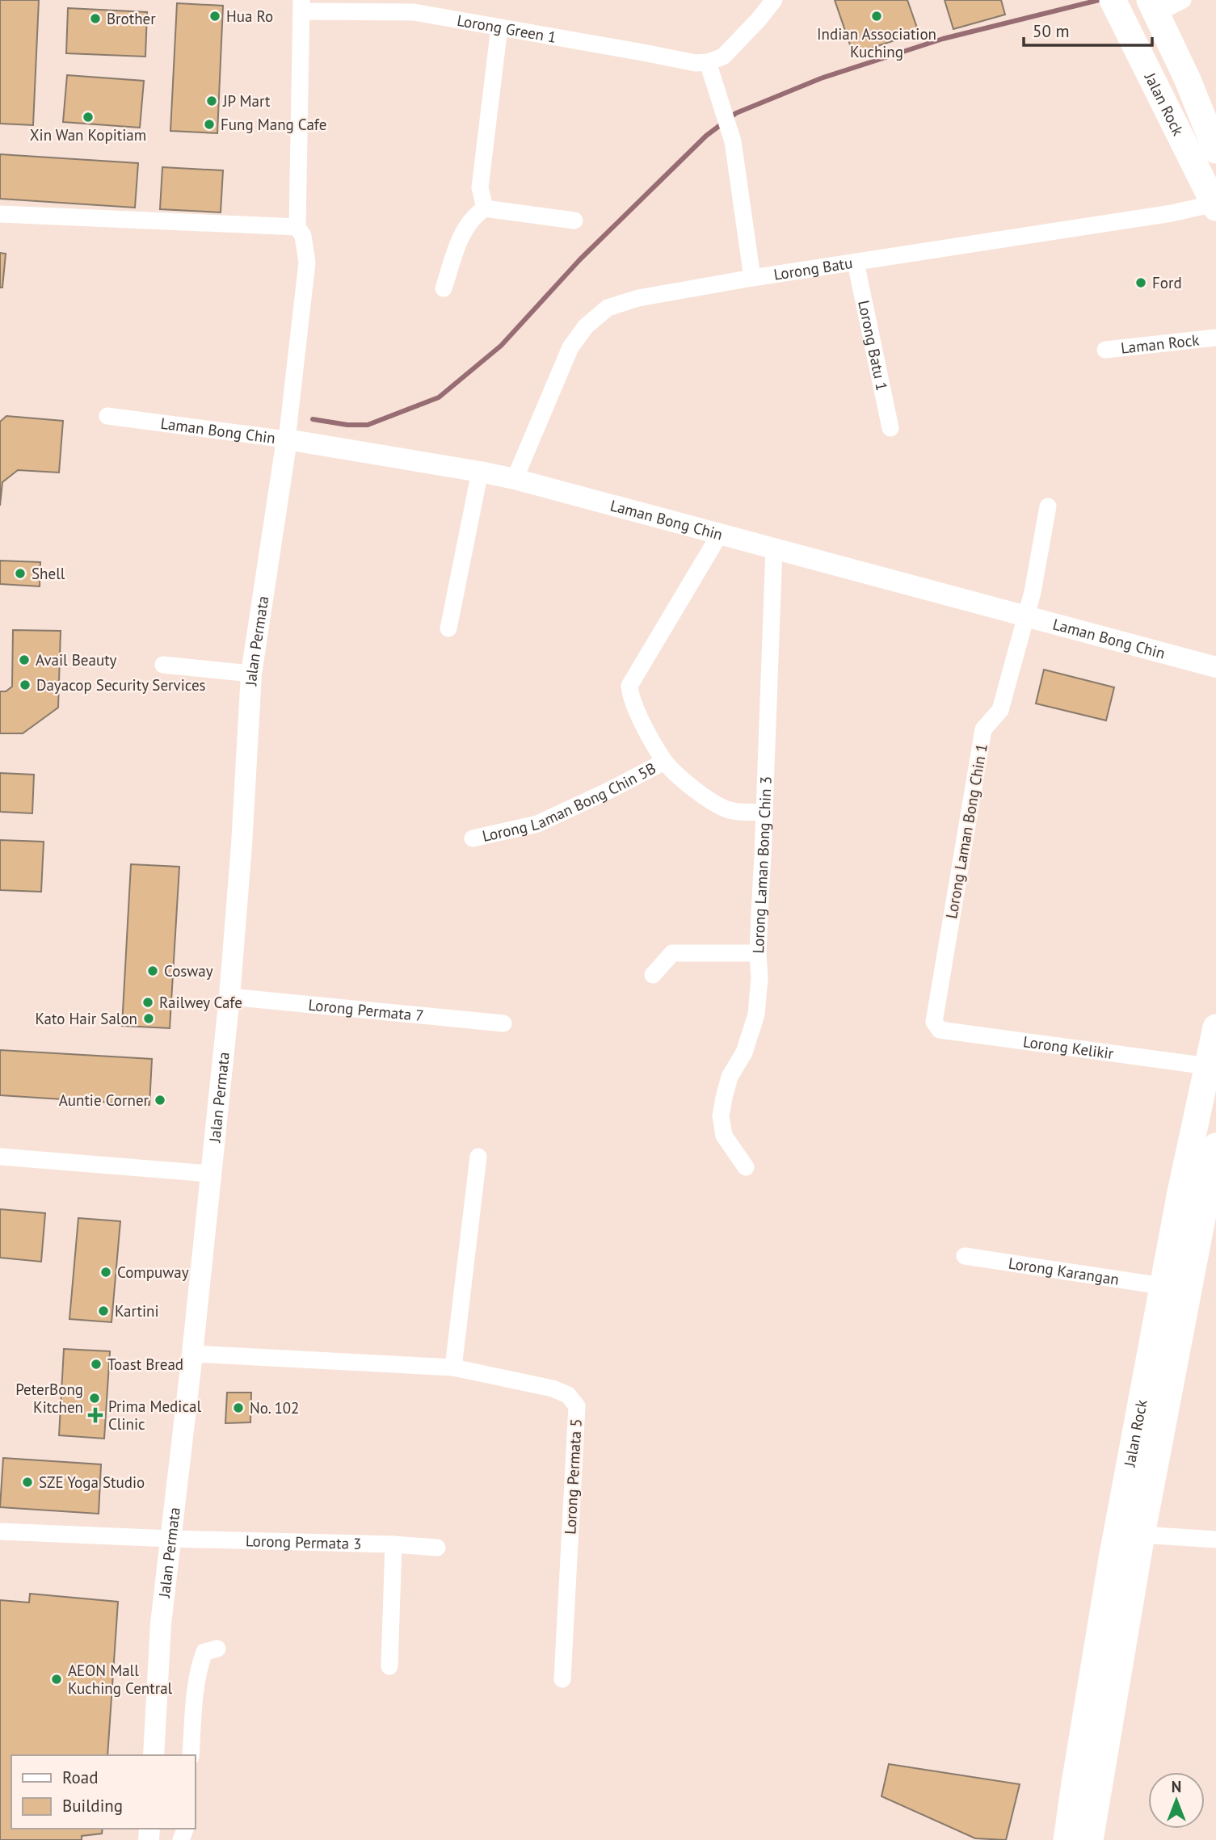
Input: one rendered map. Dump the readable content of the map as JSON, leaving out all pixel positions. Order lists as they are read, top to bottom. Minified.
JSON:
{"streets":{"main road":["Jalan Rock"],"street":["Lorong Green 1","Lorong Batu","Laman Rock","Lorong Batu 1","Laman Bong Chin","Jalan Permata","Lorong Laman Bong Chin 5B","Lorong Laman Bong Chin 1","Lorong Laman Bong Chin 3","Lorong Permata 7","Lorong Kelikir","Lorong Karangan","Lorong Permata 5","Lorong Permata 3"]},"crossings":[["Jalan Rock","Lorong Batu"],["Jalan Rock","Lorong Kelikir"],["Jalan Rock","Lorong Karangan"],["Lorong Batu","Lorong Batu 1"],["Lorong Batu","Laman Bong Chin"],["Laman Bong Chin","Jalan Permata"],["Laman Bong Chin","Lorong Laman Bong Chin 1"],["Laman Bong Chin","Lorong Laman Bong Chin 3"],["Jalan Permata","Lorong Permata 7"],["Jalan Permata","Lorong Permata 5"],["Jalan Permata","Lorong Permata 3"],["Lorong Laman Bong Chin 1","Lorong Kelikir"]],"places":{"other":["Hua Ro","Indian Association Kuching","Brother","JP Mart","Xin Wan Kopitiam","Fung Mang Cafe","Ford","Shell","Avail Beauty","Dayacop Security Services","Cosway","Railwey Cafe","Kato Hair Salon","Auntie Corner","Compuway","Kartini","Toast Bread","PeterBong Kitchen","No. 102","SZE Yoga Studio","AEON Mall Kuching Central"],"health":["Prima Medical Clinic"]},"legend":["Road","Building"],"scale_bar":"50 m","north":"top"}
